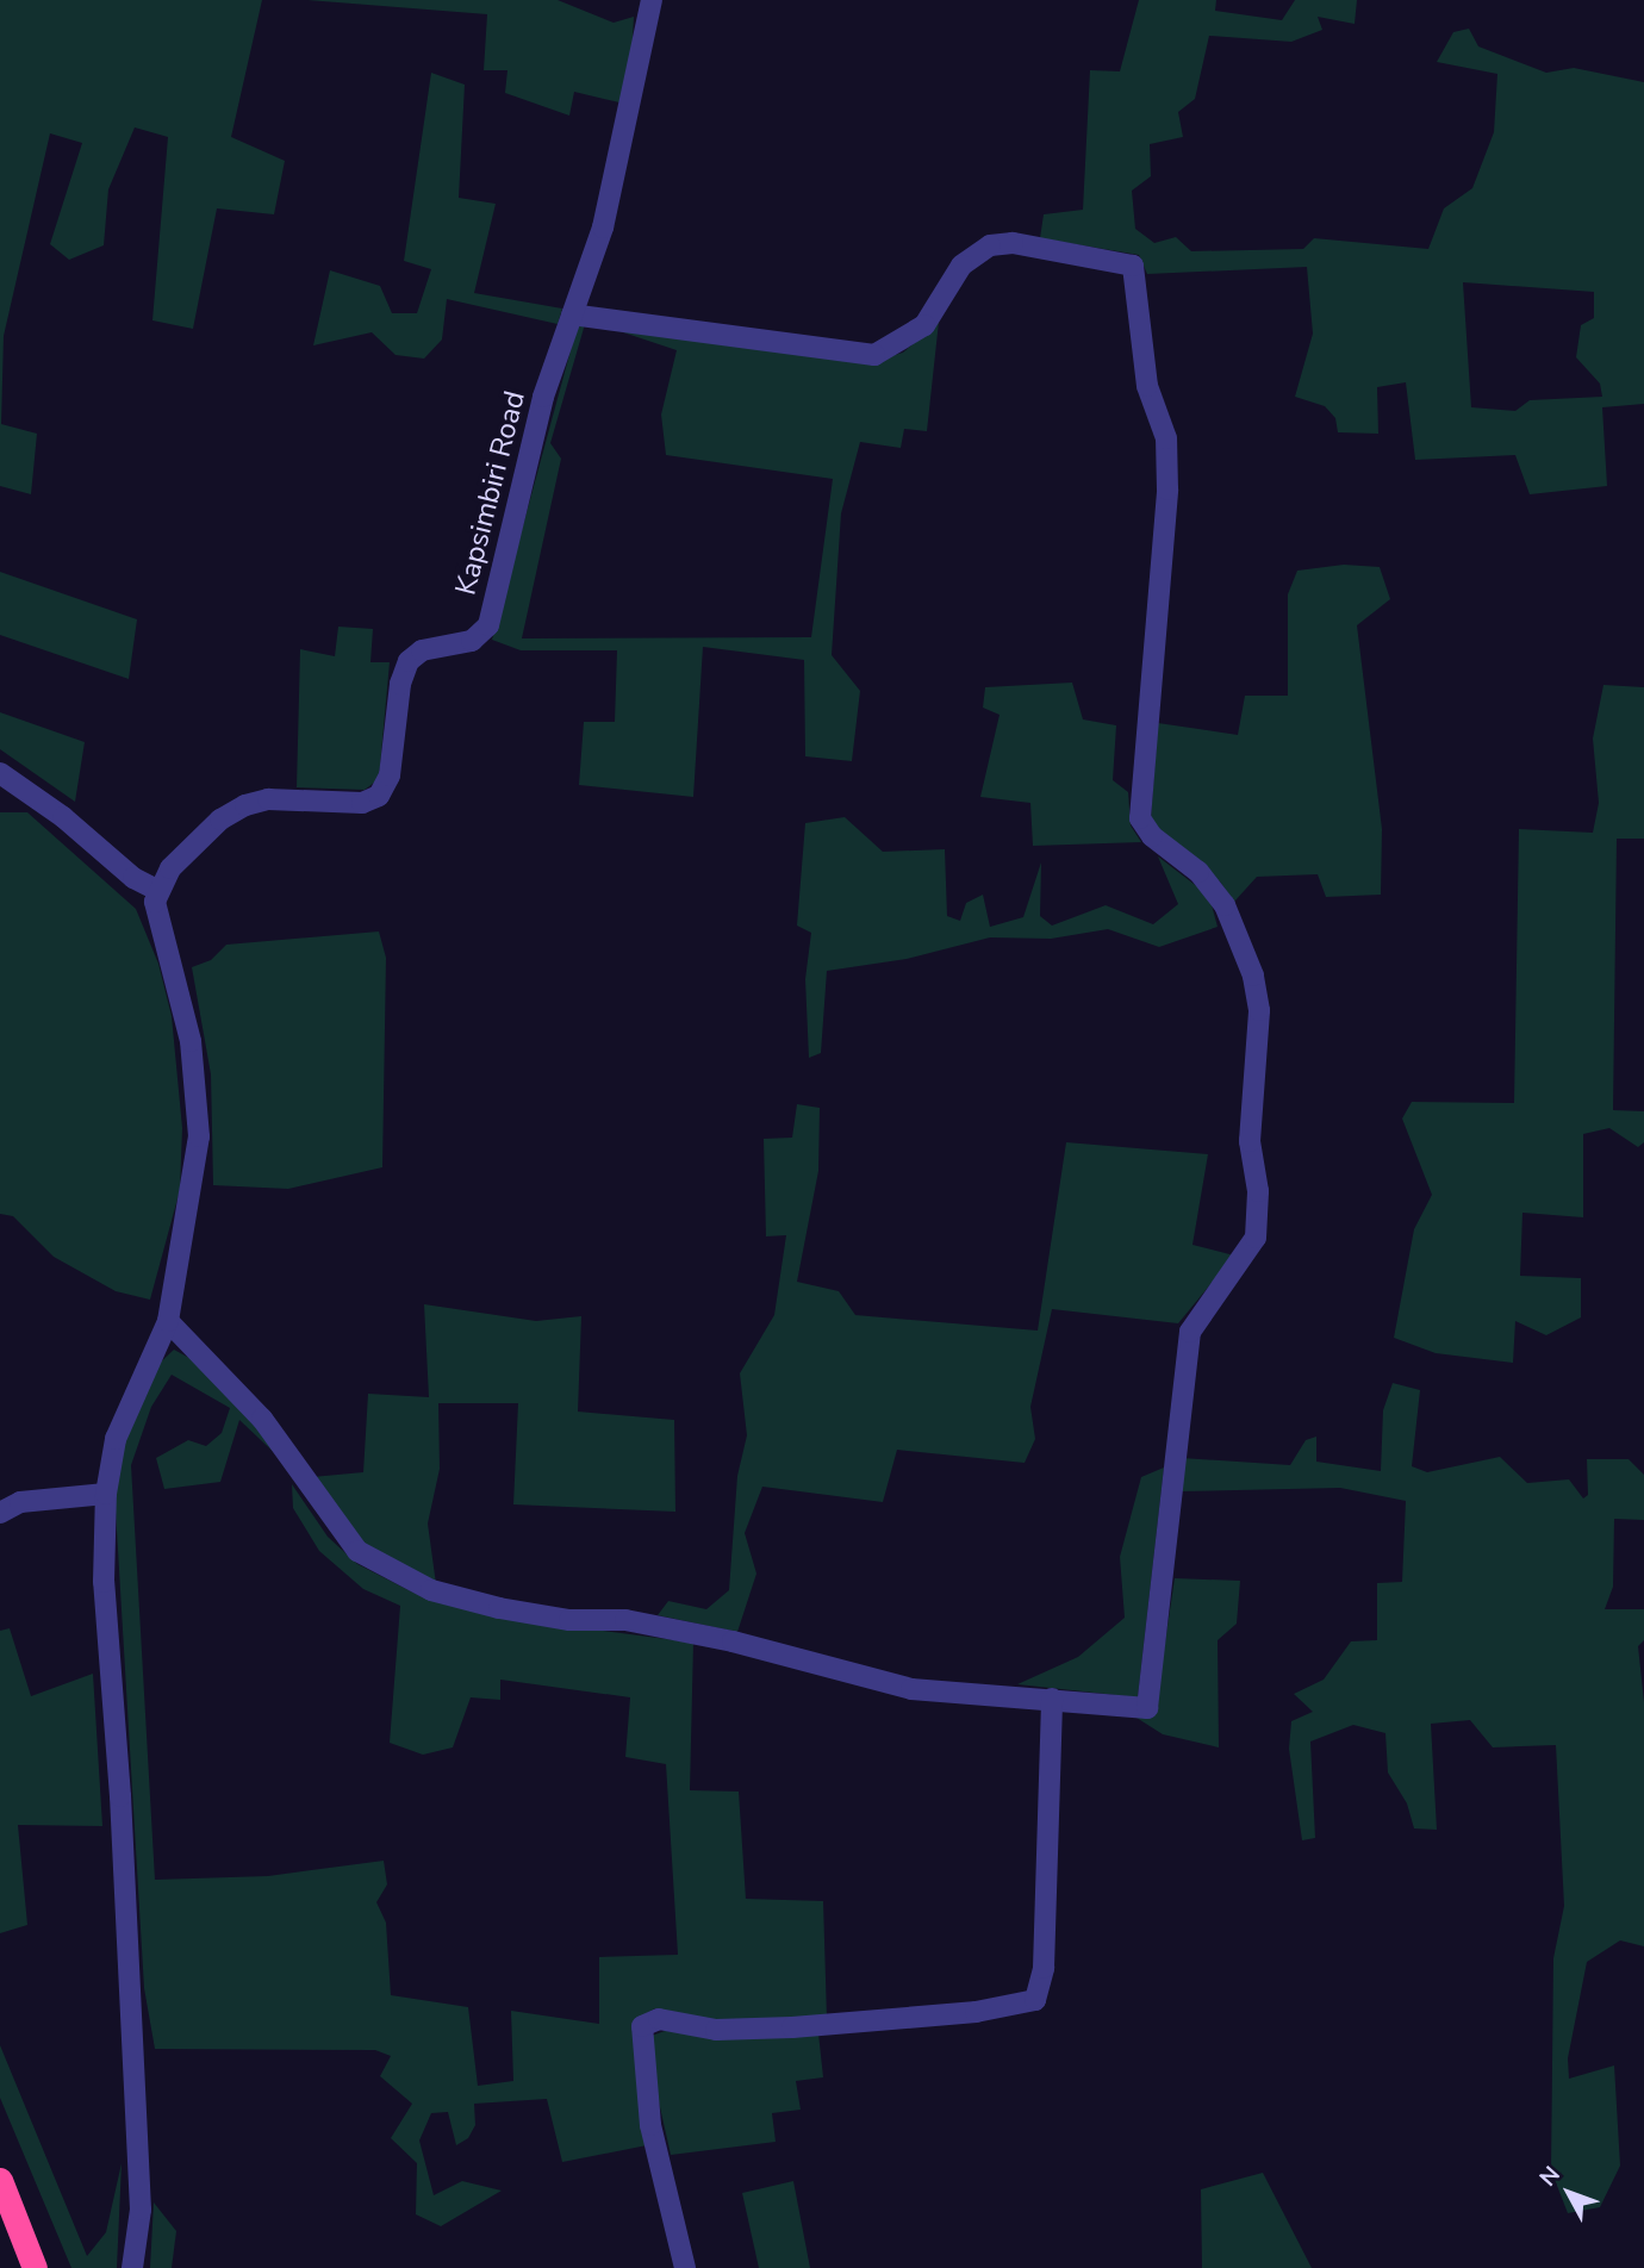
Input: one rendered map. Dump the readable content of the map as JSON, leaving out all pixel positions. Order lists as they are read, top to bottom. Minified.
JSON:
{"streets":{"street":["Kapsimbiri Road"]},"north":"top left"}
